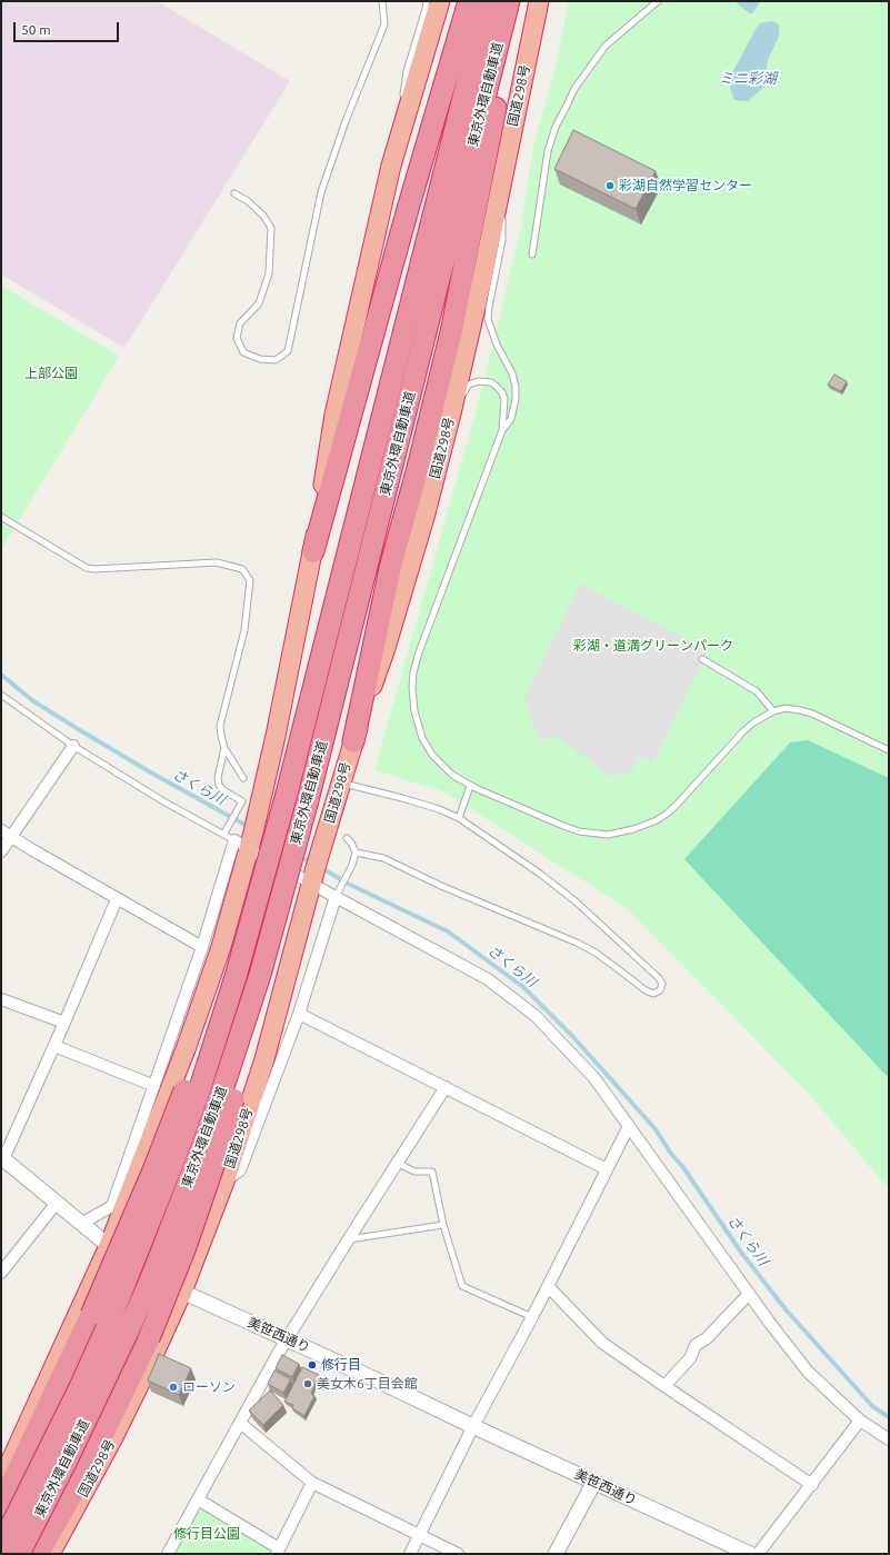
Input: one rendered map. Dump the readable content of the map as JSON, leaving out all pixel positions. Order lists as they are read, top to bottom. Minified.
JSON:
{"streets":{"highway":["東京外環自動車道","国道298号"],"street":["美笹西通り"]},"crossings":[["国道298号","美笹西通り"]],"water":["ミニ彩湖","さくら川"],"parks":["上部公園","彩湖・道満グリーンパーク","修行目公園"],"places":["彩湖自然学習センター","修行目","美女木6丁目会館","ローソン"],"scale_bar":"50 m"}
